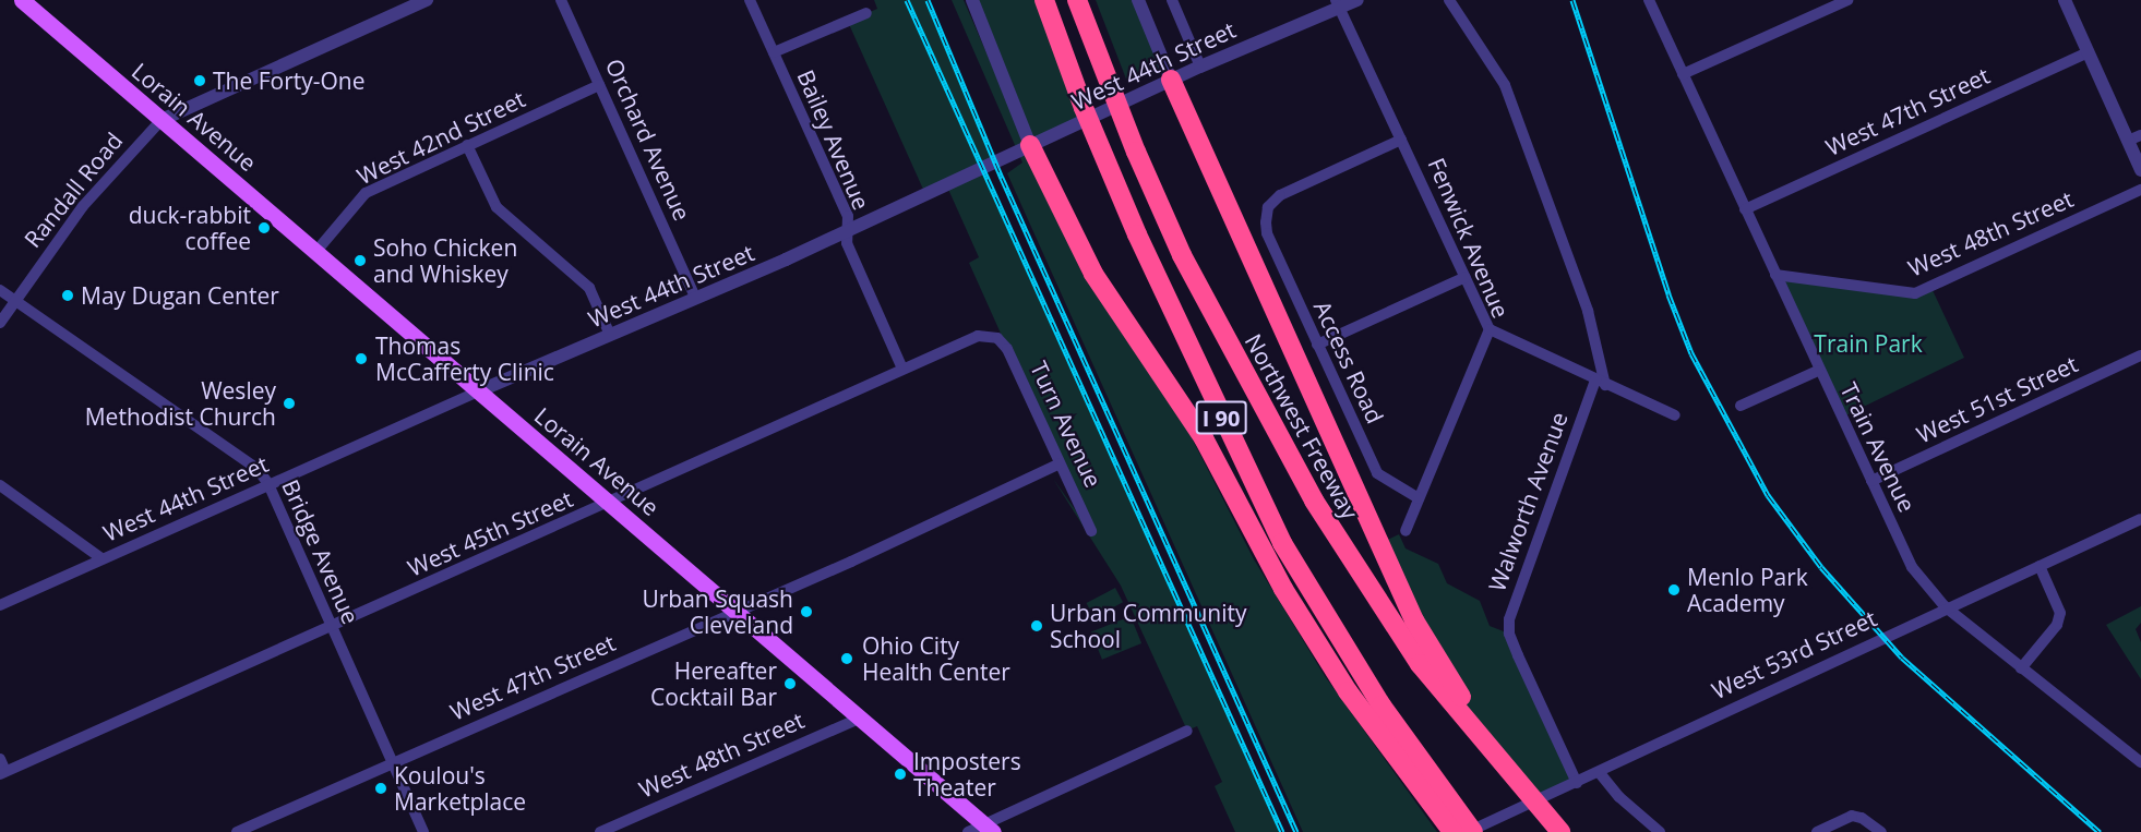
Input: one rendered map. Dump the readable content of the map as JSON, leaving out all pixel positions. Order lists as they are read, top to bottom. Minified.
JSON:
{"streets":{"highway":["I 90","Northwest Freeway"],"main road":["Lorain Avenue"],"street":["West 44th Street","West 47th Street","West 42nd Street","Orchard Avenue","Bailey Avenue","Randall Road","West 48th Street","Fenwick Avenue","Access Road","West 51st Street","Turn Avenue","Train Avenue","Walworth Avenue","West 45th Street","Bridge Avenue","West 53rd Street"]},"crossings":[["West 44th Street","Lorain Avenue"],["West 44th Street","Orchard Avenue"],["West 44th Street","Bailey Avenue"],["West 44th Street","Fenwick Avenue"],["West 44th Street","Bridge Avenue"],["West 47th Street","Lorain Avenue"],["West 47th Street","Turn Avenue"],["West 47th Street","Train Avenue"],["West 47th Street","Bridge Avenue"],["Lorain Avenue","West 42nd Street"],["Lorain Avenue","Randall Road"],["Lorain Avenue","West 48th Street"],["Lorain Avenue","West 45th Street"],["West 42nd Street","Orchard Avenue"],["Bailey Avenue","West 45th Street"],["Randall Road","Bridge Avenue"],["West 48th Street","Train Avenue"],["Fenwick Avenue","Access Road"],["West 51st Street","Train Avenue"],["Turn Avenue","West 45th Street"],["Walworth Avenue","West 53rd Street"],["West 45th Street","Bridge Avenue"]],"parks":["Train Park"],"places":["The Forty-One","duck-rabbit coffee","Soho Chicken and Whiskey","May Dugan Center","Thomas McCafferty Clinic","Wesley Methodist Church","Menlo Park Academy","Urban Squash Cleveland","Urban Community School","Ohio City Health Center","Hereafter Cocktail Bar","Imposters Theater","Koulou's Marketplace"]}
